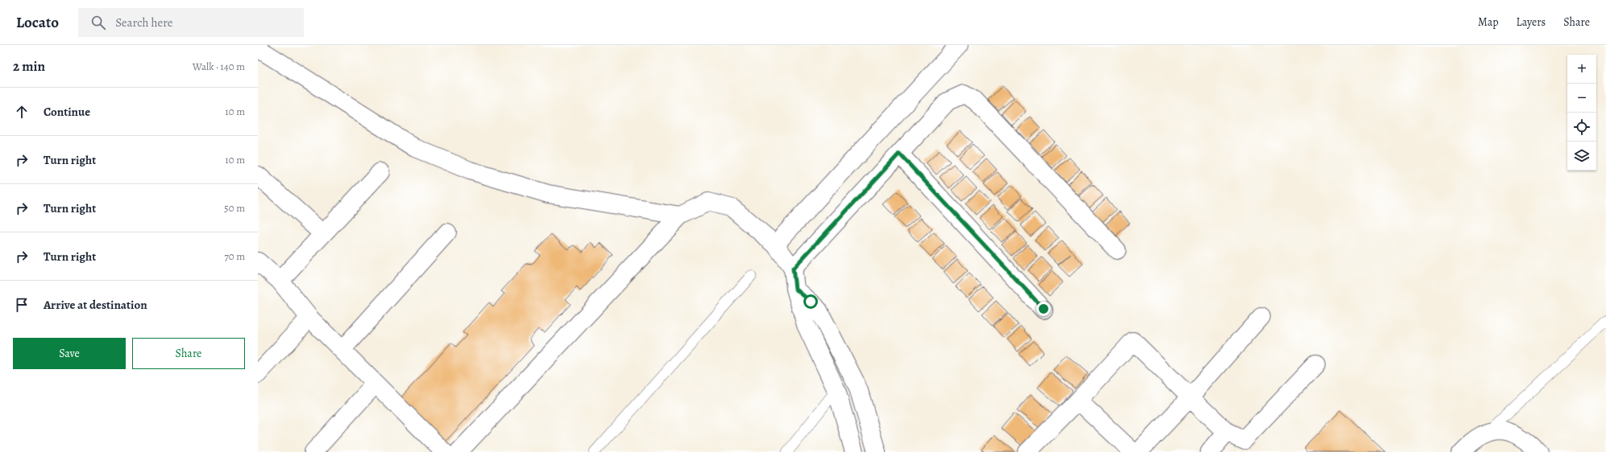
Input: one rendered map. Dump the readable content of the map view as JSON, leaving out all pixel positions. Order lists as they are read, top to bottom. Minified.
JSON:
{"page":{"header":"Locato","search":"Search here","nav":["Map","Layers","Share"],"heading":["2 min","Walk · 140 m"],"map_buttons":["+","−"],"list":[["Continue","10 m"],["Turn right","10 m"],["Turn right","50 m"],["Turn right","70 m"],"Arrive at destination"],"buttons":["Save","Share"]}}
